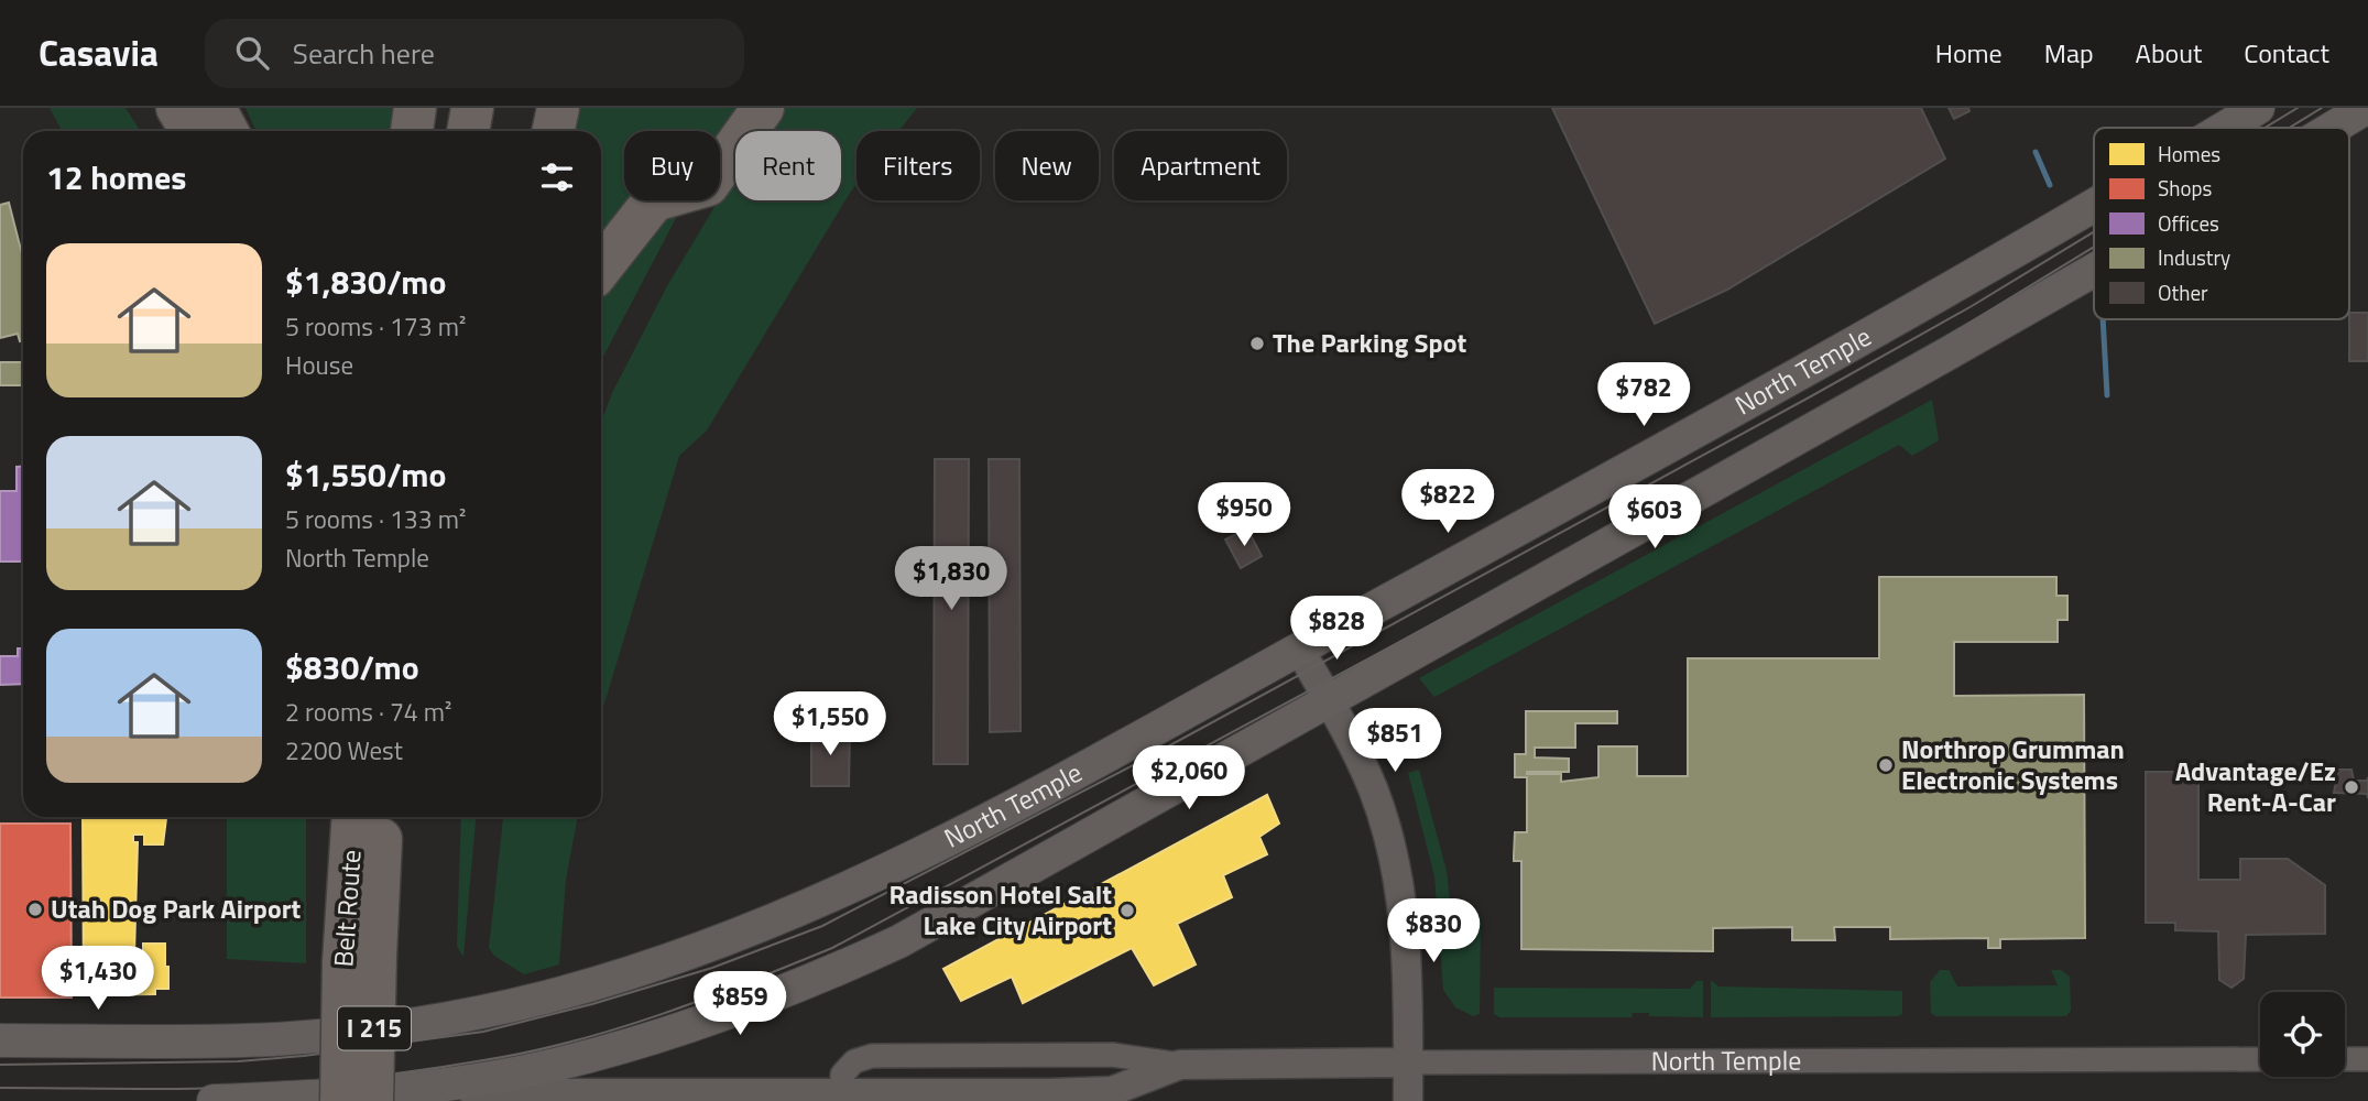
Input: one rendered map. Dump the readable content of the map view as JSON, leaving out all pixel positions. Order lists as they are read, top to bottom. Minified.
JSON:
{"streets":{"highway":["Belt Route","I 215"],"main road":["North Temple"]},"places":["The Parking Spot","Northrop Grumman Electronic Systems","Advantage/Ez Rent-A-Car","Utah Dog Park Airport","Radisson Hotel Salt Lake City Airport"],"legend":["Homes","Shops","Offices","Industry","Other"],"page":{"header":"Casavia","search":"Search here","nav":["Home","Map","About","Contact"],"chip":["Buy","Rent","Filters","New","Apartment"],"heading":"12 homes","list":[{"name":"$1,830/mo","note":"5 rooms · 173 m² · House"},{"name":"$1,550/mo","note":"5 rooms · 133 m² · North Temple"},{"name":"$830/mo","note":"2 rooms · 74 m² · 2200 West"}],"price":["$782","$822","$950","$603","$1,830","$828","$1,550","$851","$2,060","$830","$1,430","$859"]}}
